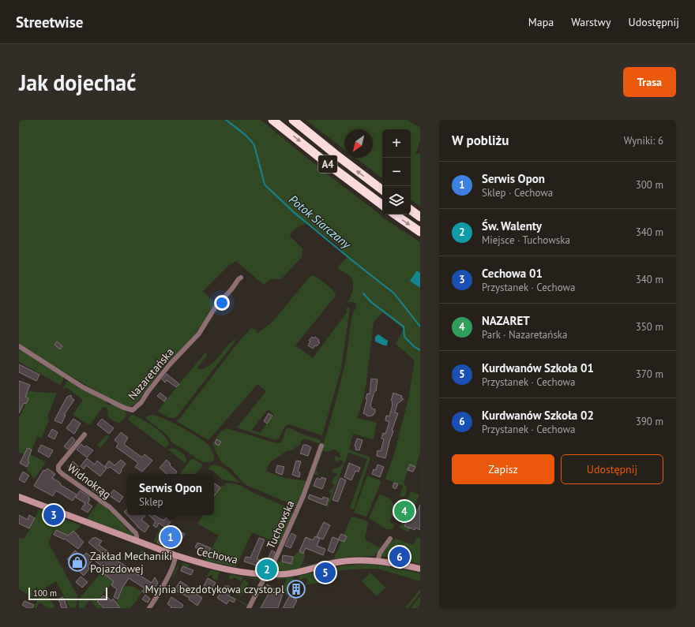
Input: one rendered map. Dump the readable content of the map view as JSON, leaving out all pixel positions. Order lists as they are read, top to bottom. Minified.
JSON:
{"streets":{"highway":["A4"],"street":["Nazaretańska","Widnokrąg","Tuchowska","Cechowa"]},"crossings":[["Widnokrąg","Cechowa"],["Tuchowska","Cechowa"]],"water":["Potok Siarczany"],"places":{"shop":["Zakład Mechaniki Pojazdowej"],"building":["Myjnia bezdotykowa czysto.pl"]},"scale_bar":"100 m","north":"bottom left","page":{"header":"Streetwise","nav":["Mapa","Warstwy","Udostępnij"],"buttons":["Trasa",["Zapisz","Udostępnij"]],"title":"Jak dojechać","heading":["W pobliżu","Wyniki: 6"],"map_buttons":["+","−"],"list":[{"mark":"1","name":"Serwis Opon","note":"Sklep · Cechowa","value":"300 m"},{"mark":"2","name":"Św. Walenty","note":"Miejsce · Tuchowska","value":"340 m"},{"mark":"3","name":"Cechowa 01","note":"Przystanek · Cechowa","value":"340 m"},{"mark":"4","name":"NAZARET","note":"Park · Nazaretańska","value":"350 m"},{"mark":"5","name":"Kurdwanów Szkoła 01","note":"Przystanek · Cechowa","value":"370 m"},{"mark":"6","name":"Kurdwanów Szkoła 02","note":"Przystanek · Cechowa","value":"390 m"}],"popup":["Serwis Opon","Sklep"],"pins":["4","3","1","6","2","5"],"scale":"100 m"}}
